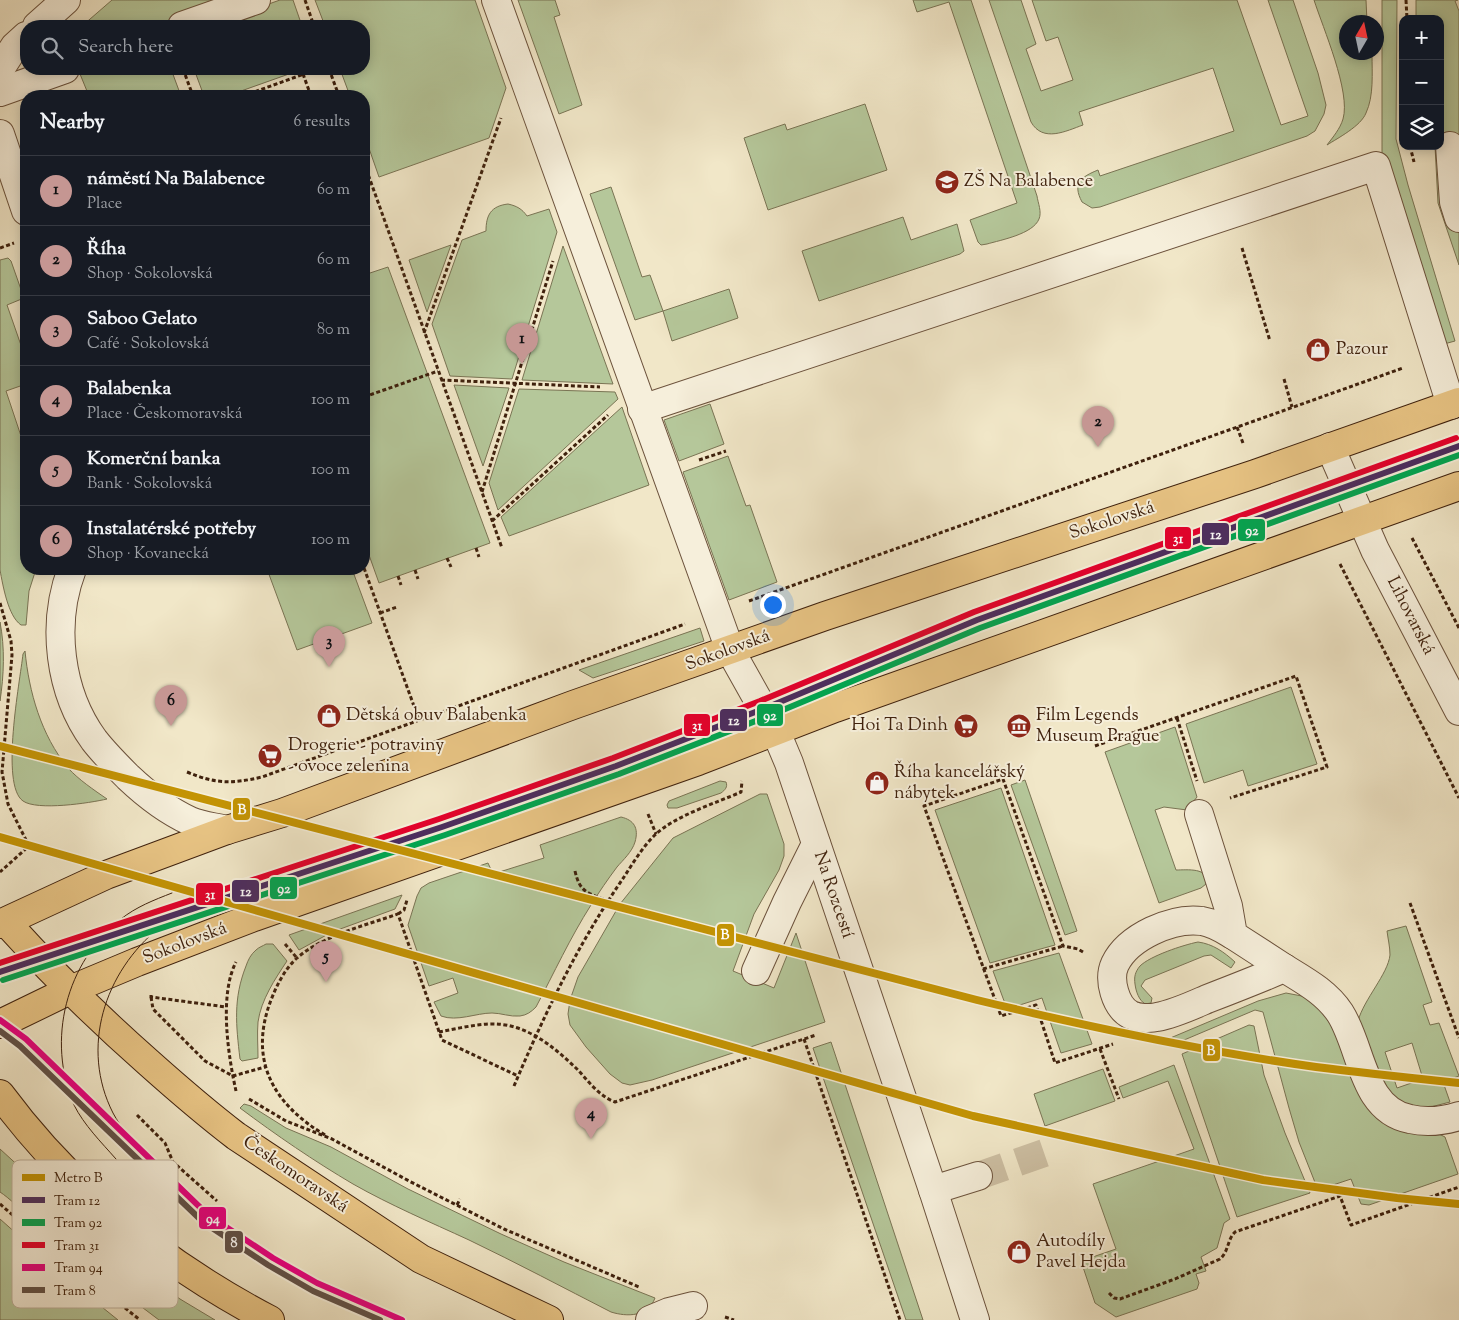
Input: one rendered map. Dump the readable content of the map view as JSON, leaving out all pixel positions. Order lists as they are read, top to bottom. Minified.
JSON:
{"streets":{"main road":["Sokolovská","Českomoravská"],"street":["Lihovarská","Na Rozcestí"]},"crossings":[["Sokolovská","Lihovarská"],["Sokolovská","Na Rozcestí"],["Sokolovská","Českomoravská"]],"places":{"school or university":["ZŠ Na Balabence"],"shop":["Pazour","Dětská obuv Balabenka","Říha kancelářský nábytek","Autodíly Pavel Hejda"],"supermarket":["Hoi Ta Dinh","Drogerie - potraviny - ovoce zelenina"],"museum":["Film Legends Museum Prague"]},"lines":["tram line 31","tram line 12","tram line 92","metro line B","tram line 94","tram line 8"],"legend":["Metro B","Tram 12","Tram 92","Tram 31","Tram 94","Tram 8"],"north":"top","page":{"map_buttons":["+","−"],"search":"Search here","heading":["Nearby","6 results"],"list":[{"mark":"1","name":"náměstí Na Balabence","note":"Place","value":"60 m"},{"mark":"2","name":"Říha","note":"Shop · Sokolovská","value":"60 m"},{"mark":"3","name":"Saboo Gelato","note":"Café · Sokolovská","value":"80 m"},{"mark":"4","name":"Balabenka","note":"Place · Českomoravská","value":"100 m"},{"mark":"5","name":"Komerční banka","note":"Bank · Sokolovská","value":"100 m"},{"mark":"6","name":"Instalatérské potřeby","note":"Shop · Kovanecká","value":"100 m"}],"pins":["1","2","3","6","5","4"]}}
